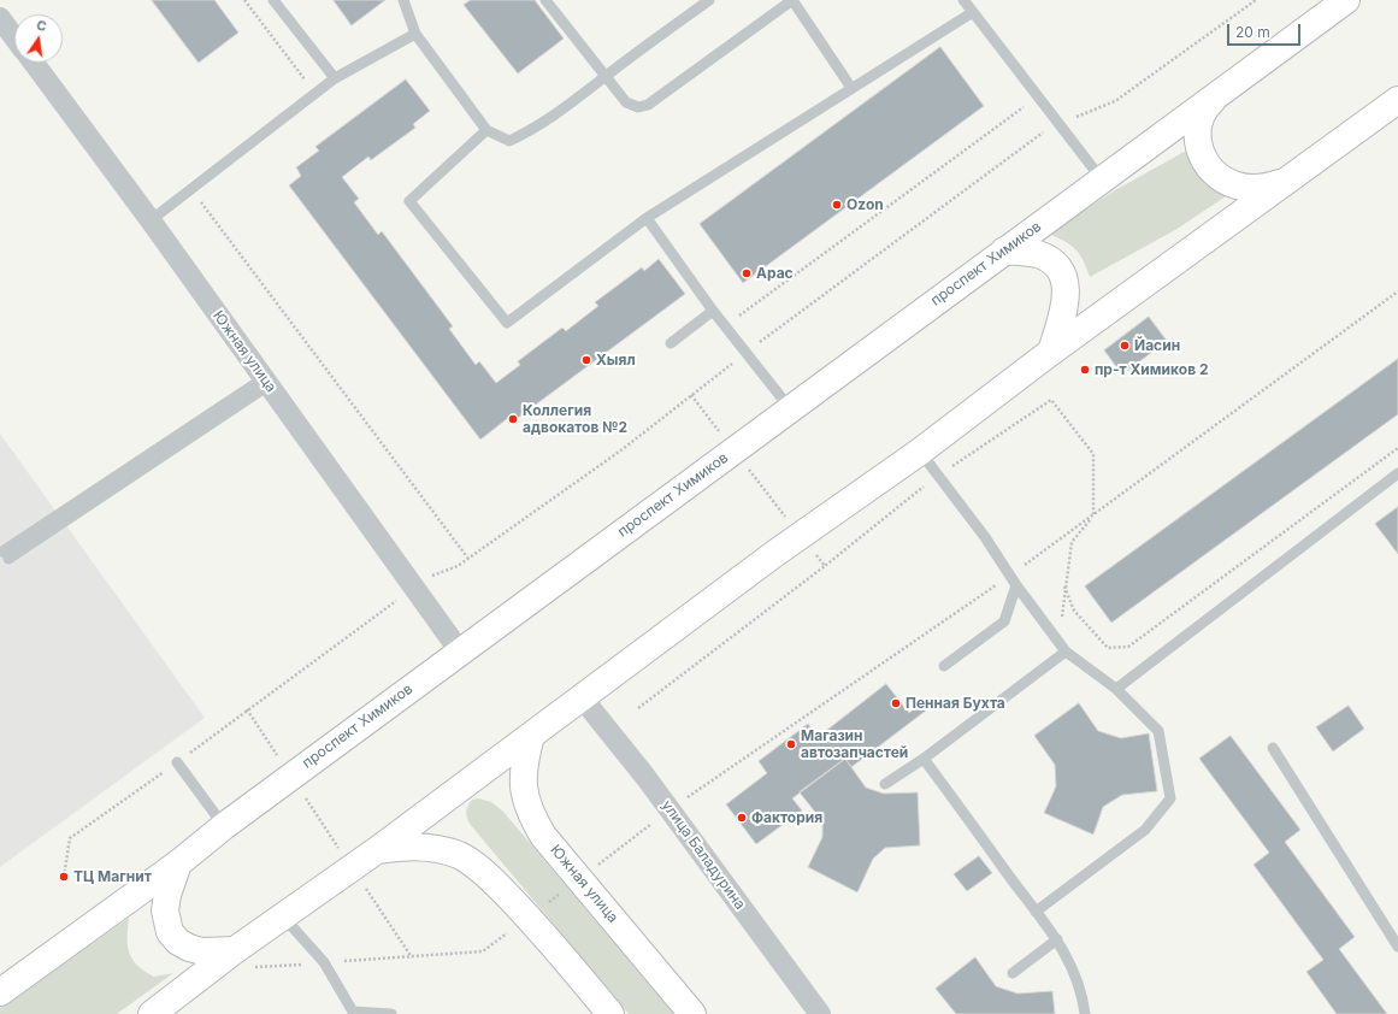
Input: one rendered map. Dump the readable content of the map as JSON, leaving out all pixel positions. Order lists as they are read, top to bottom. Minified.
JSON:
{"streets":{"main road":["проспект Химиков","Южная улица"],"street":["улица Баладурина"]},"crossings":[["проспект Химиков","Южная улица"]],"places":["Ozon","Арас","Йасин","Хыял","пр-т Химиков 2","Коллегия адвокатов №2","Пенная Бухта","Магазин автозапчастей","Фактория","ТЦ Магнит"],"scale_bar":"20 m","north":"top"}
